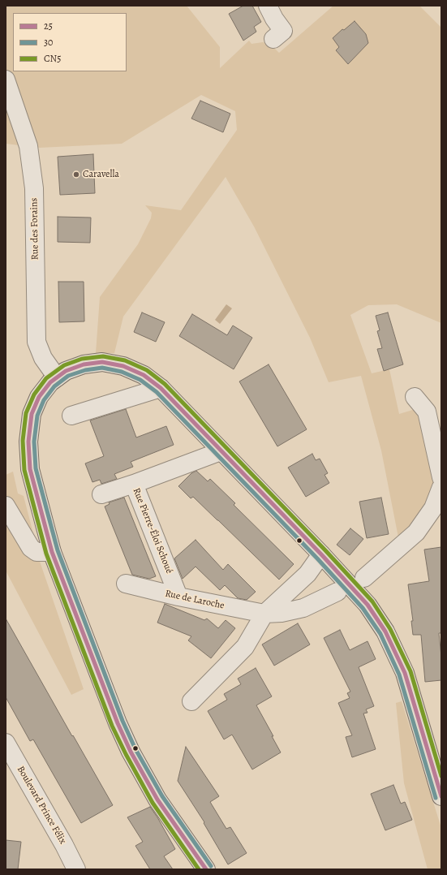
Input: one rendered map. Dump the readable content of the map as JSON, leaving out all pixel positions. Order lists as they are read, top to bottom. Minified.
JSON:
{"streets":{"street":["Rue des Forains","Rue Pierre-Éloi Schoué","Rue de Laroche","Boulevard Prince Félix"]},"crossings":[["Rue Pierre-Éloi Schoué","Rue de Laroche"]],"places":["Caravella"],"lines":["transit line CN5","transit line 25","transit line 30"],"legend":["25","30","CN5"]}
